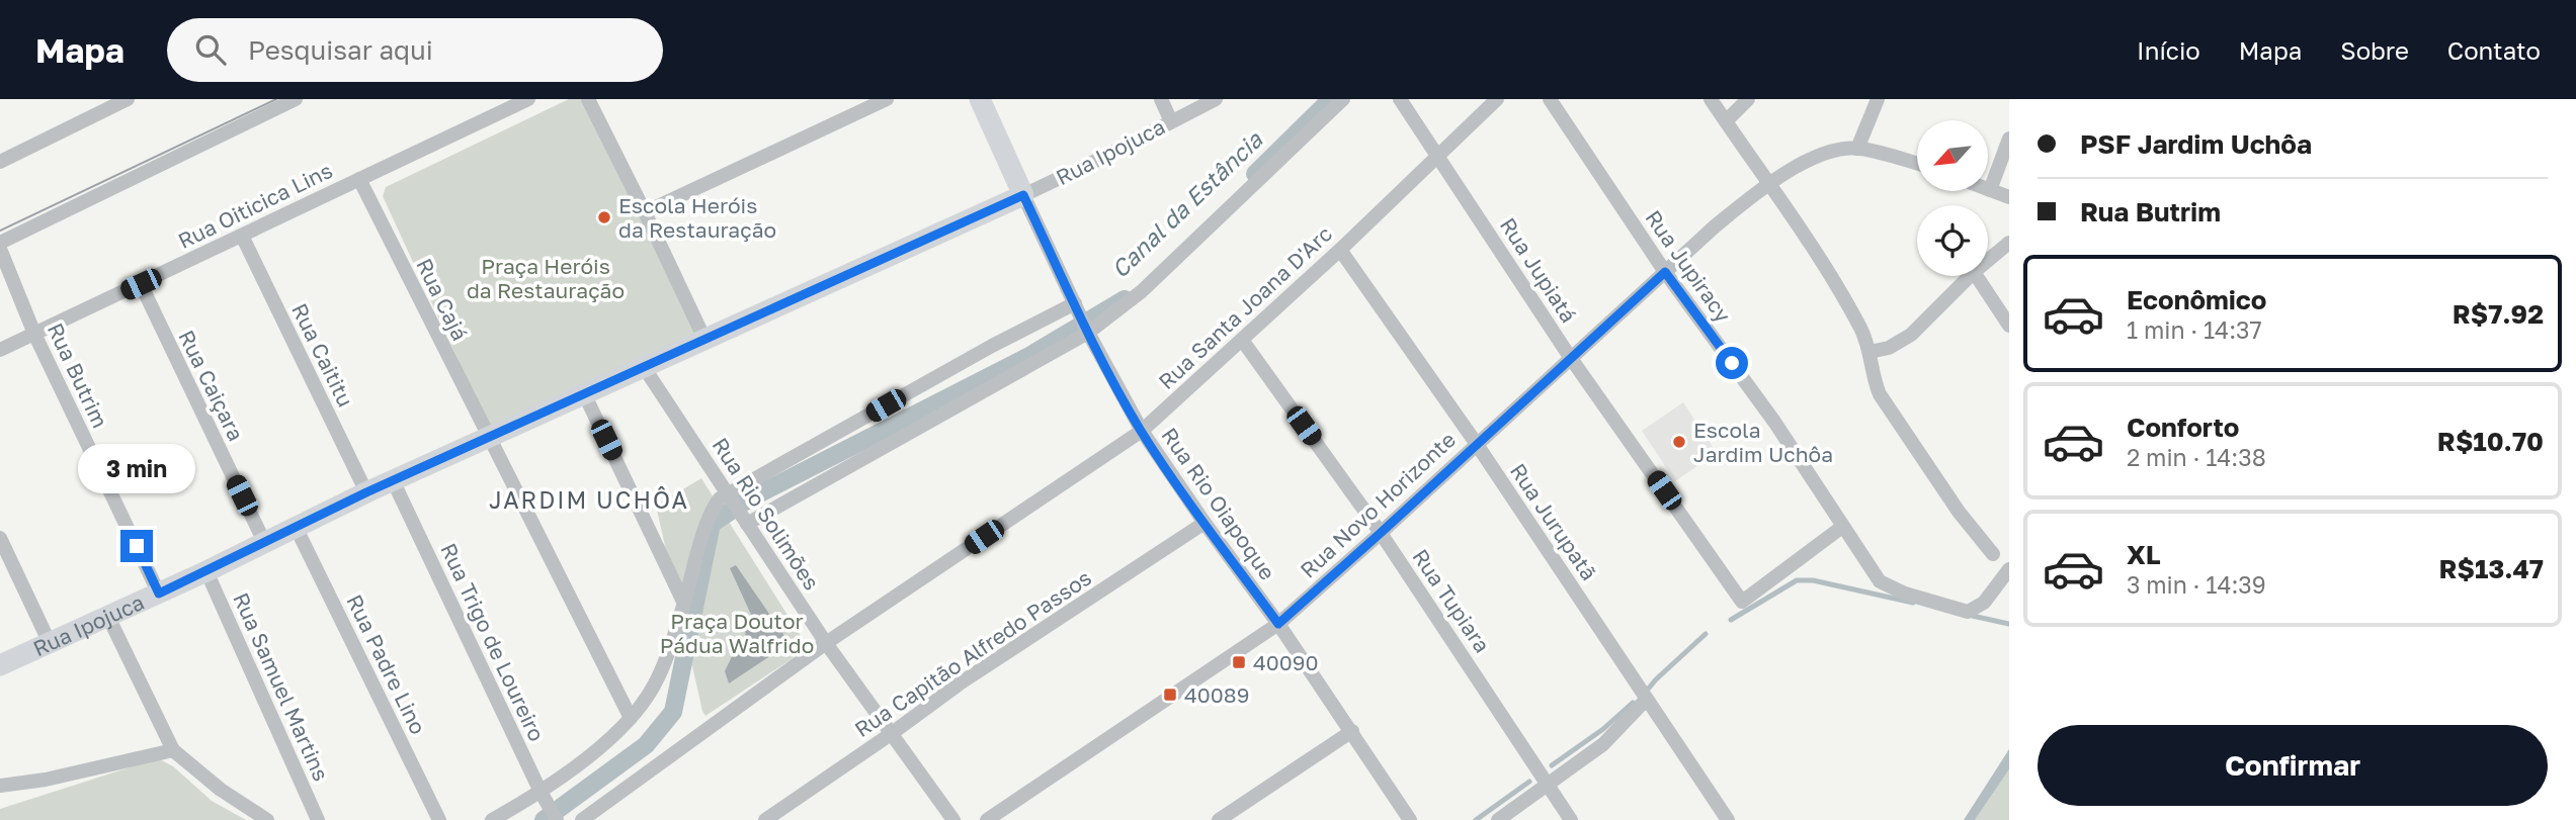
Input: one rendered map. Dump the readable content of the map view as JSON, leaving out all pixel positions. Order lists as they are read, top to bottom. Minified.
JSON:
{"streets":{"main road":["Rua Ipojuca"],"street":["Rua Oiticica Lins","Rua Jupiracy","Rua Jupiatá","Rua Cajá","Rua Santa Joana D'Arc","Rua Caititu","Rua Butrim","Rua Caiçara","Rua Rio Oiapoque","Rua Novo Horizonte","Rua Rio Solimões","Rua Jurupatã","Rua Tupiara","Rua Trigo de Loureiro","Rua Capitão Alfredo Passos","Rua Padre Lino","Rua Samuel Martins"]},"crossings":[["Rua Ipojuca","Rua Cajá"],["Rua Ipojuca","Rua Caititu"],["Rua Ipojuca","Rua Butrim"],["Rua Ipojuca","Rua Caiçara"],["Rua Ipojuca","Rua Rio Oiapoque"],["Rua Ipojuca","Rua Rio Solimões"],["Rua Ipojuca","Rua Trigo de Loureiro"],["Rua Ipojuca","Rua Padre Lino"],["Rua Ipojuca","Rua Samuel Martins"],["Rua Oiticica Lins","Rua Cajá"],["Rua Oiticica Lins","Rua Caititu"],["Rua Oiticica Lins","Rua Butrim"],["Rua Oiticica Lins","Rua Caiçara"],["Rua Jupiracy","Rua Jupiatá"],["Rua Jupiracy","Rua Novo Horizonte"],["Rua Jupiatá","Rua Santa Joana D'Arc"],["Rua Jupiatá","Rua Novo Horizonte"],["Rua Santa Joana D'Arc","Rua Rio Oiapoque"],["Rua Santa Joana D'Arc","Rua Rio Solimões"],["Rua Santa Joana D'Arc","Rua Jurupatã"],["Rua Santa Joana D'Arc","Rua Tupiara"],["Rua Rio Oiapoque","Rua Novo Horizonte"],["Rua Rio Oiapoque","Rua Capitão Alfredo Passos"],["Rua Novo Horizonte","Rua Jurupatã"],["Rua Novo Horizonte","Rua Tupiara"],["Rua Rio Solimões","Rua Capitão Alfredo Passos"]],"districts":["JARDIM UCHÔA"],"water":["Canal da Estância"],"parks":["Praça Heróis da Restauração","Praça Doutor Pádua Walfrido"],"places":{"other":["Escola Heróis da Restauração","Escola Jardim Uchôa"],"transit":["40090","40089"]},"north":"bottom left","page":{"header":"Mapa","search":"Pesquisar aqui","nav":["Início","Mapa","Sobre","Contato"],"banner":["PSF Jardim Uchôa","Rua Butrim"],"list":[{"name":"Econômico","note":"1 min · 14:37","value":"R$7.92"},{"name":"Conforto","note":"2 min · 14:38","value":"R$10.70"},{"name":"XL","note":"3 min · 14:39","value":"R$13.47"}],"bubble":"3 min","buttons":"Confirmar"}}
